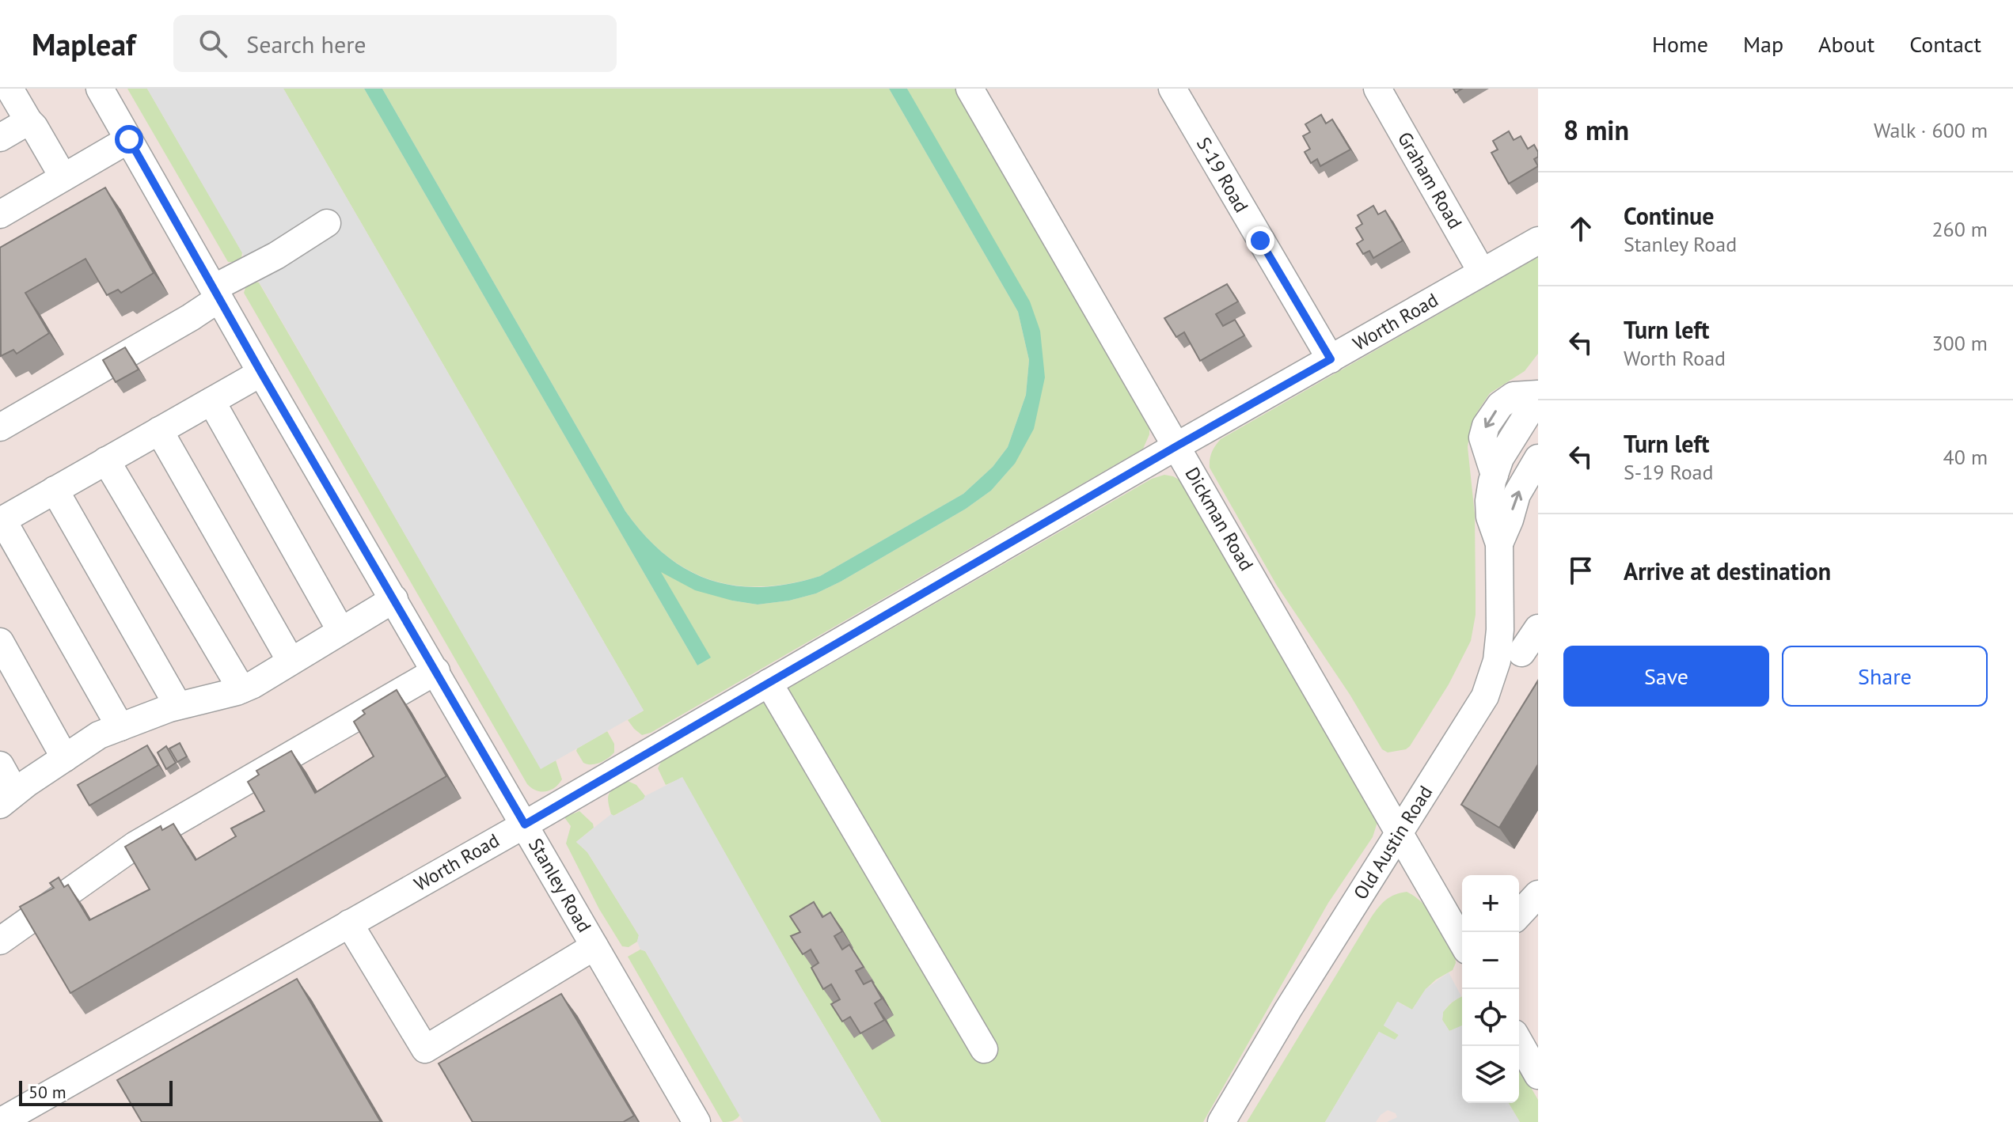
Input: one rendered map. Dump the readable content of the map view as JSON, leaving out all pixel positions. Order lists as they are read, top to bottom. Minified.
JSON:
{"streets":{"street":["S-19 Road","Graham Road","Worth Road","Dickman Road","Old Austin Road","Stanley Road"]},"crossings":[["S-19 Road","Worth Road"],["Graham Road","Worth Road"],["Worth Road","Dickman Road"],["Worth Road","Stanley Road"],["Dickman Road","Old Austin Road"]],"scale_bar":"50 m","page":{"header":"Mapleaf","search":"Search here","nav":["Home","Map","About","Contact"],"heading":["8 min","Walk · 600 m"],"list":[["Continue","Stanley Road","260 m"],["Turn left","Worth Road","300 m"],["Turn left","S-19 Road","40 m"],"Arrive at destination"],"buttons":["Save","Share"],"map_buttons":["+","−"],"scale":"50 m"}}
